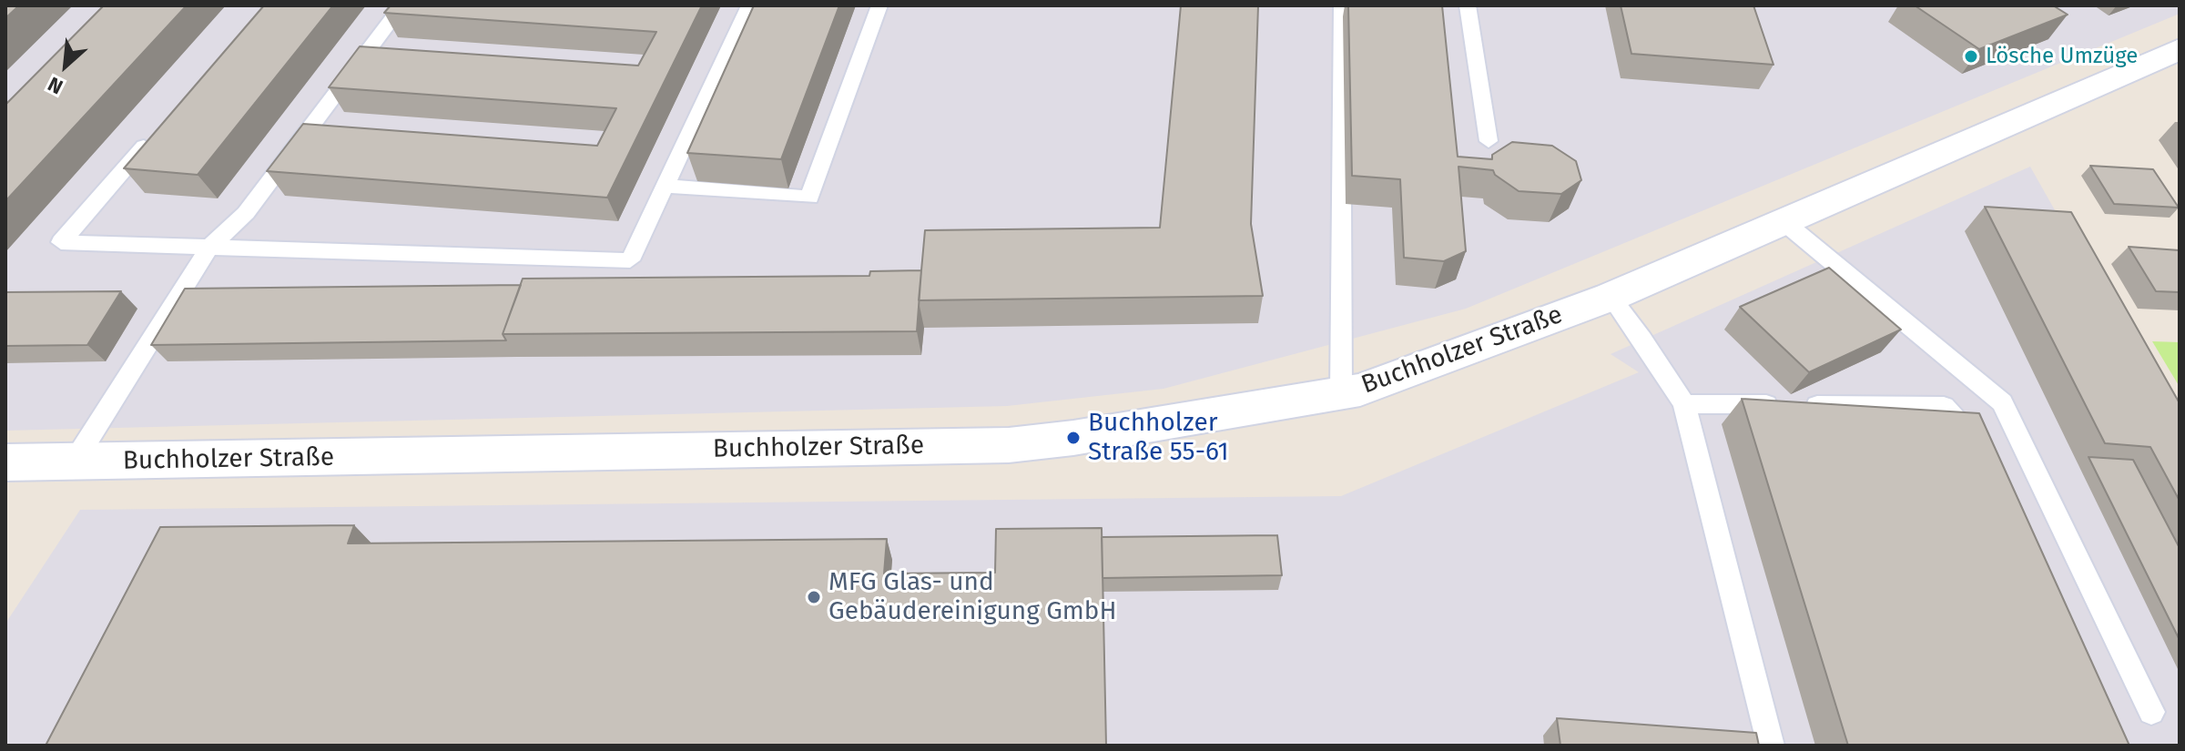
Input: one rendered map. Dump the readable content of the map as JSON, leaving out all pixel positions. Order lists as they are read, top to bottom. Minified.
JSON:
{"streets":{"street":["Buchholzer Straße"]},"places":["Lösche Umzüge","Buchholzer Straße 55-61","MFG Glas- und Gebäudereinigung GmbH"],"north":"bottom left"}
